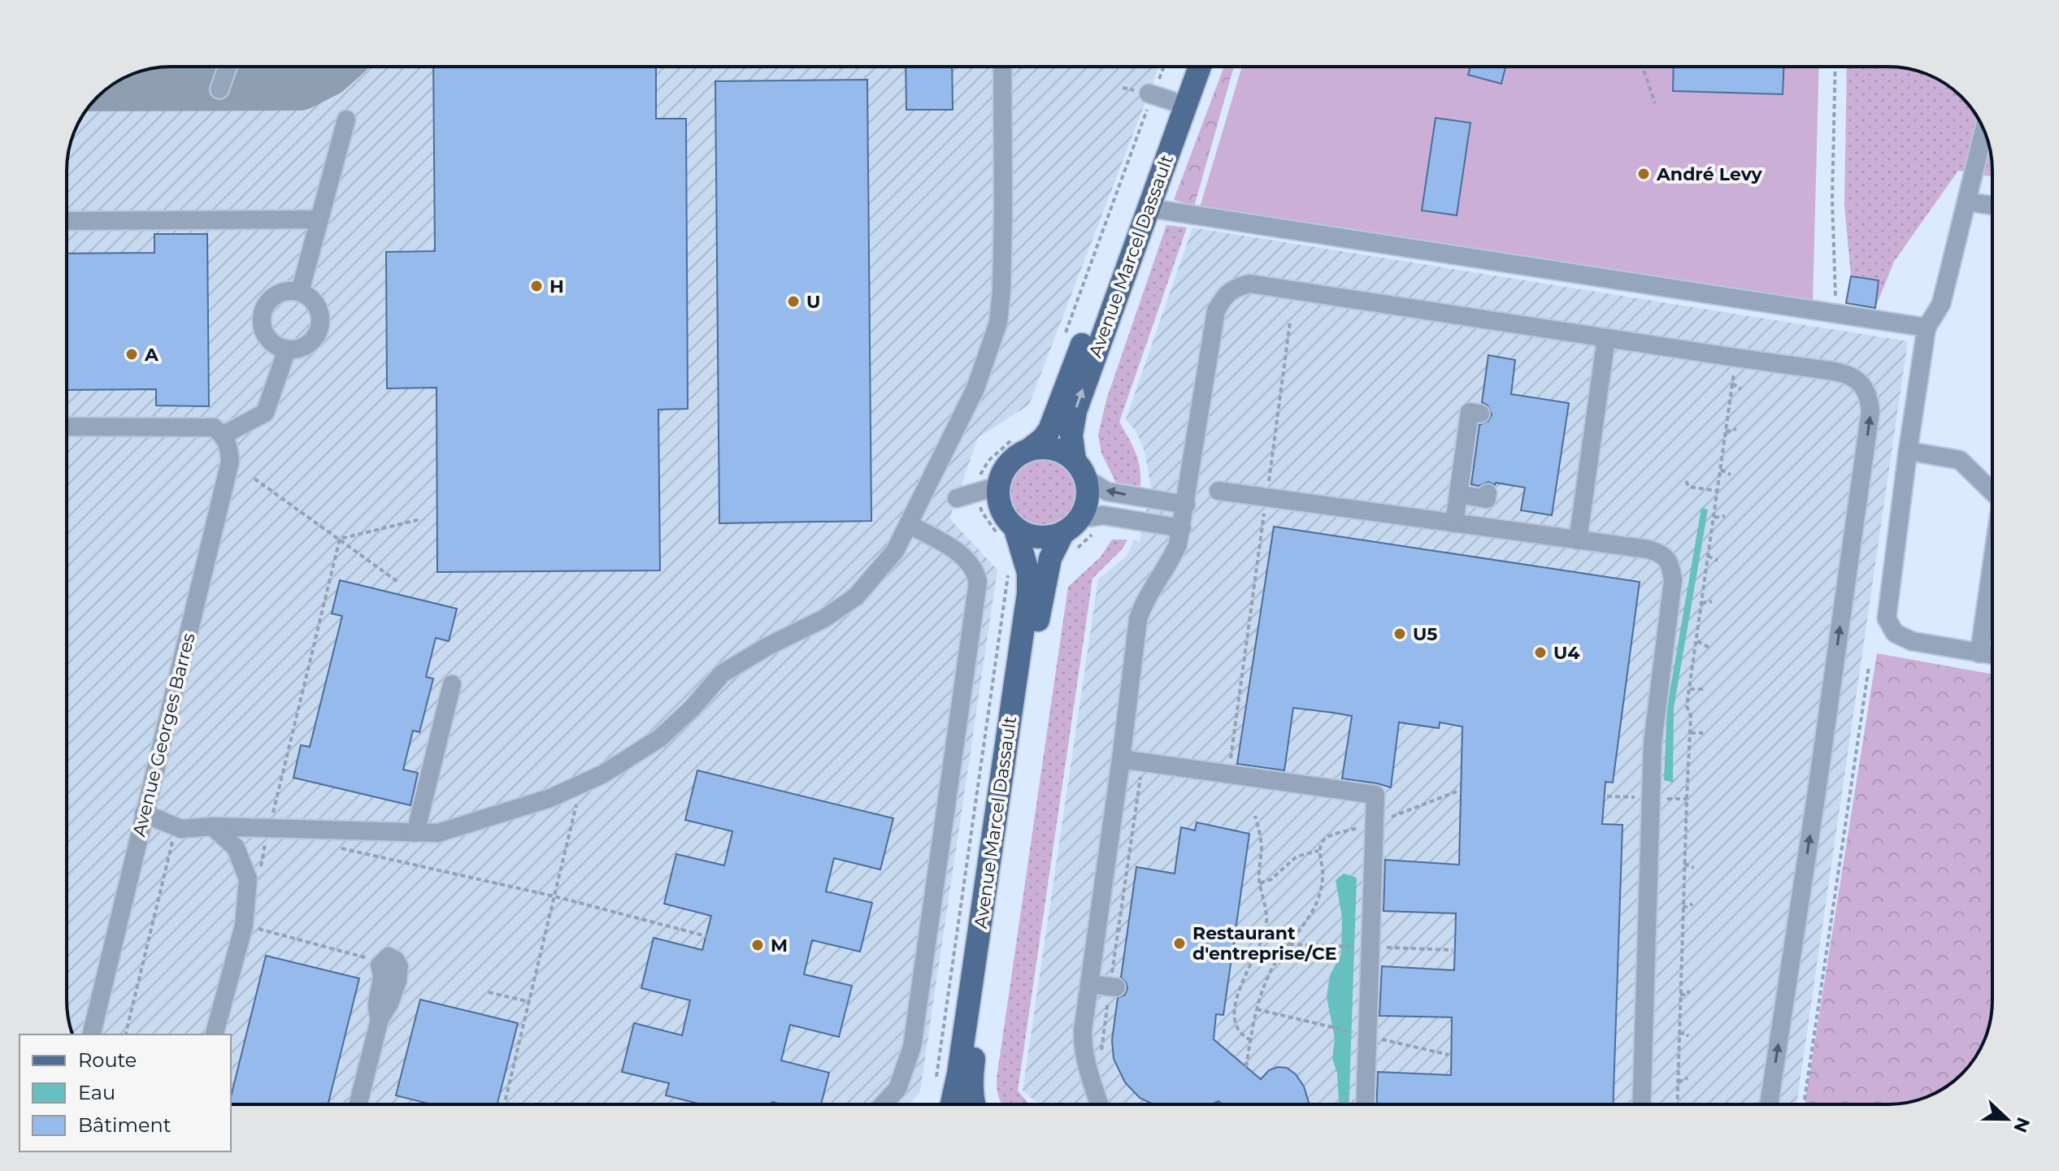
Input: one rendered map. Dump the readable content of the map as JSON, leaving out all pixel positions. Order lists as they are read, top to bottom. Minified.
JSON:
{"streets":{"main road":["Avenue Marcel Dassault"],"street":["Avenue Georges Barres"]},"places":["André Levy","H","U","A","U5","U4","Restaurant d'entreprise/CE","M"],"legend":["Route","Eau","Bâtiment"],"north":"right"}
